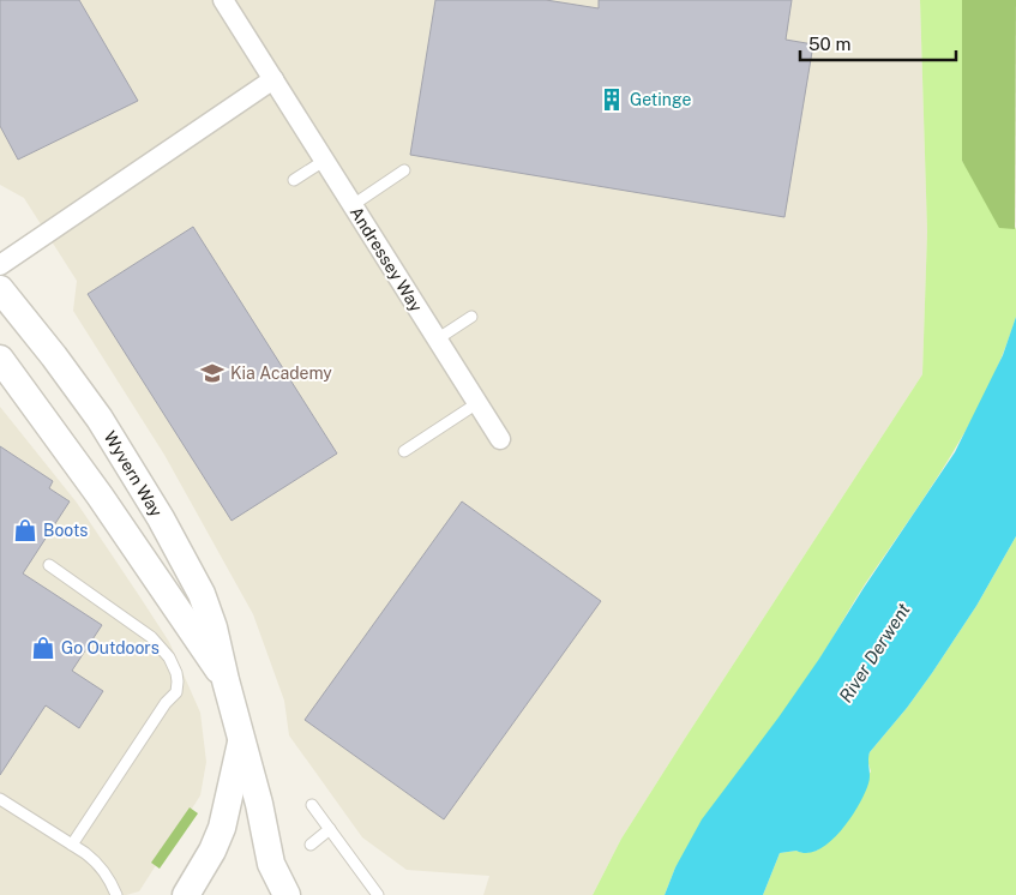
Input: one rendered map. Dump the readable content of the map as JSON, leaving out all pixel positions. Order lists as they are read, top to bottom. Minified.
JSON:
{"streets":{"street":["Andressey Way","Wyvern Way"]},"water":["River Derwent"],"places":{"building":["Getinge"],"school or university":["Kia Academy"],"shop":["Boots","Go Outdoors"]},"scale_bar":"50 m"}
